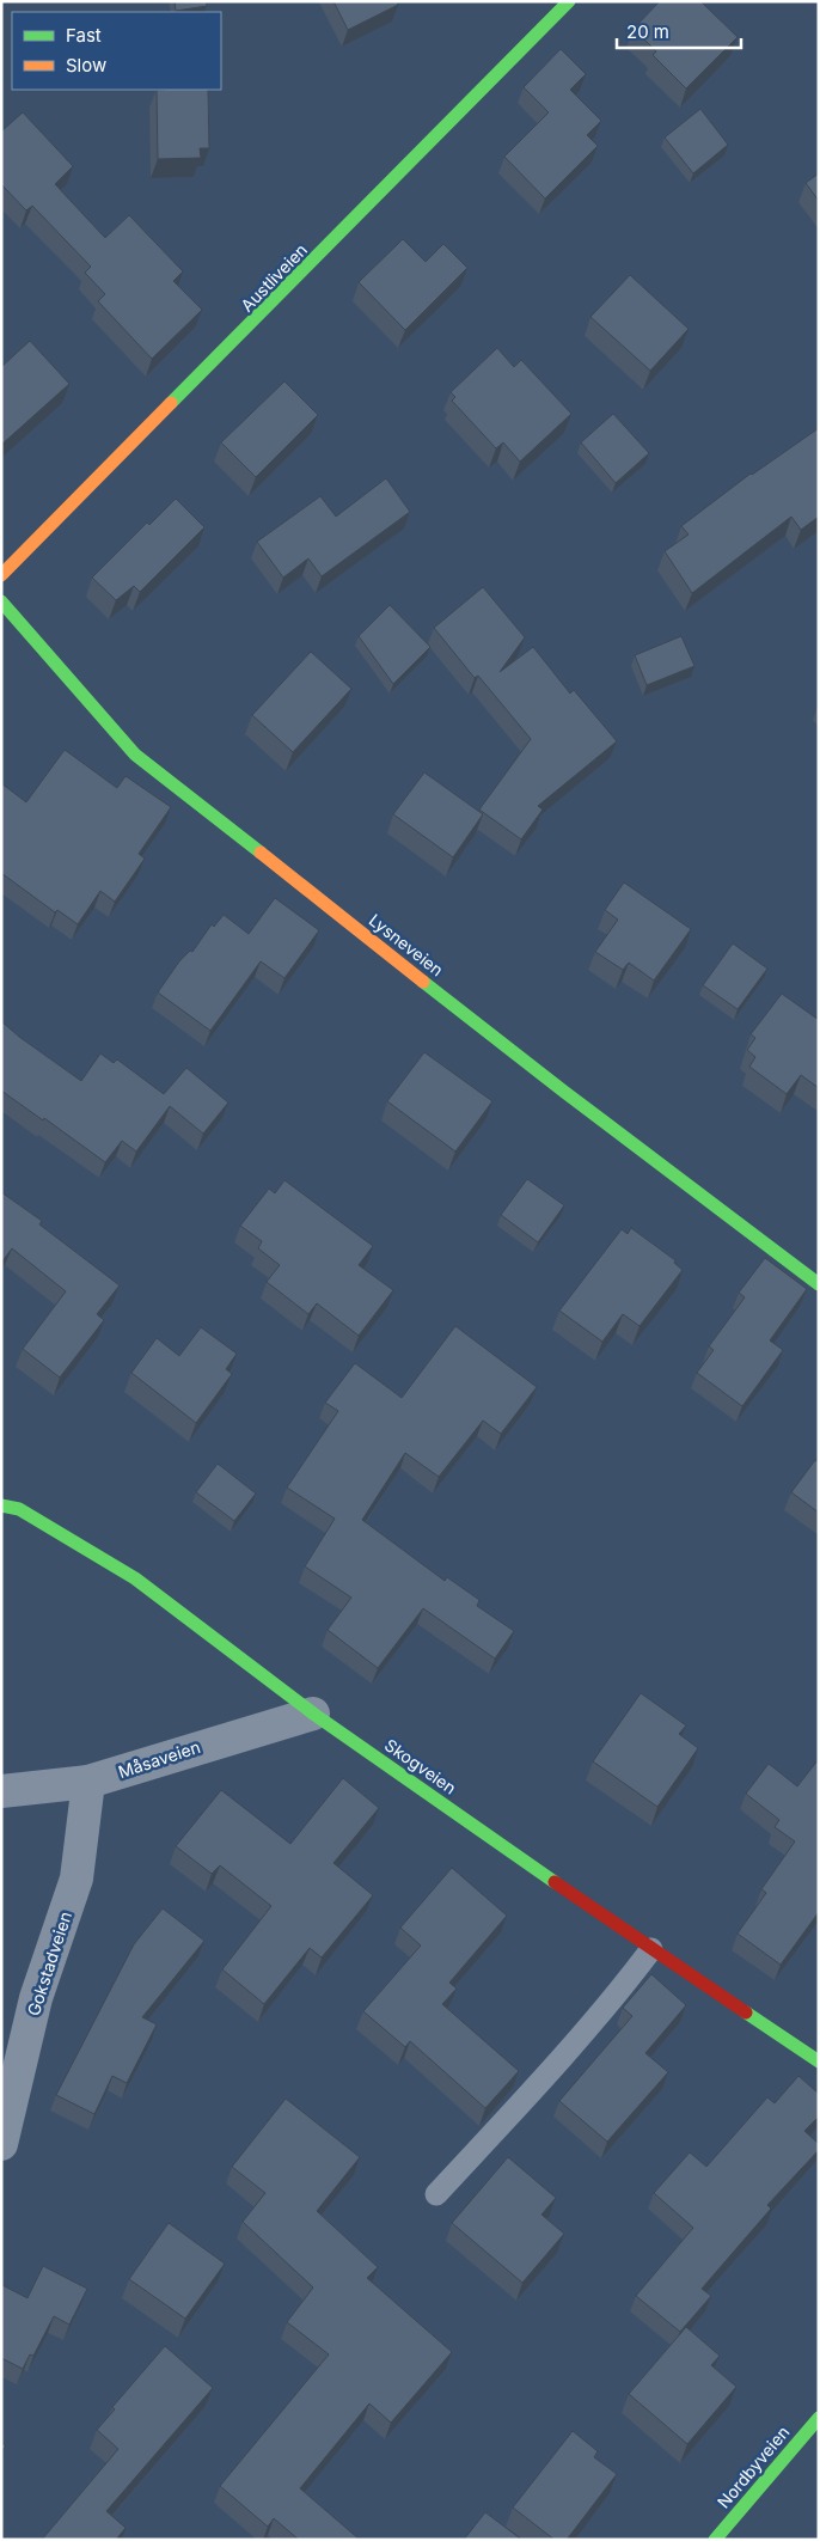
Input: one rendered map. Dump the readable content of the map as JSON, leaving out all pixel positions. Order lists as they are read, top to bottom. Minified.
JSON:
{"streets":{"street":["Austliveien","Lysneveien","Måsaveien","Skogveien","Gokstadveien","Nordbyveien"]},"crossings":[["Måsaveien","Skogveien"],["Måsaveien","Gokstadveien"]],"legend":["Fast","Slow"],"scale_bar":"20 m"}
